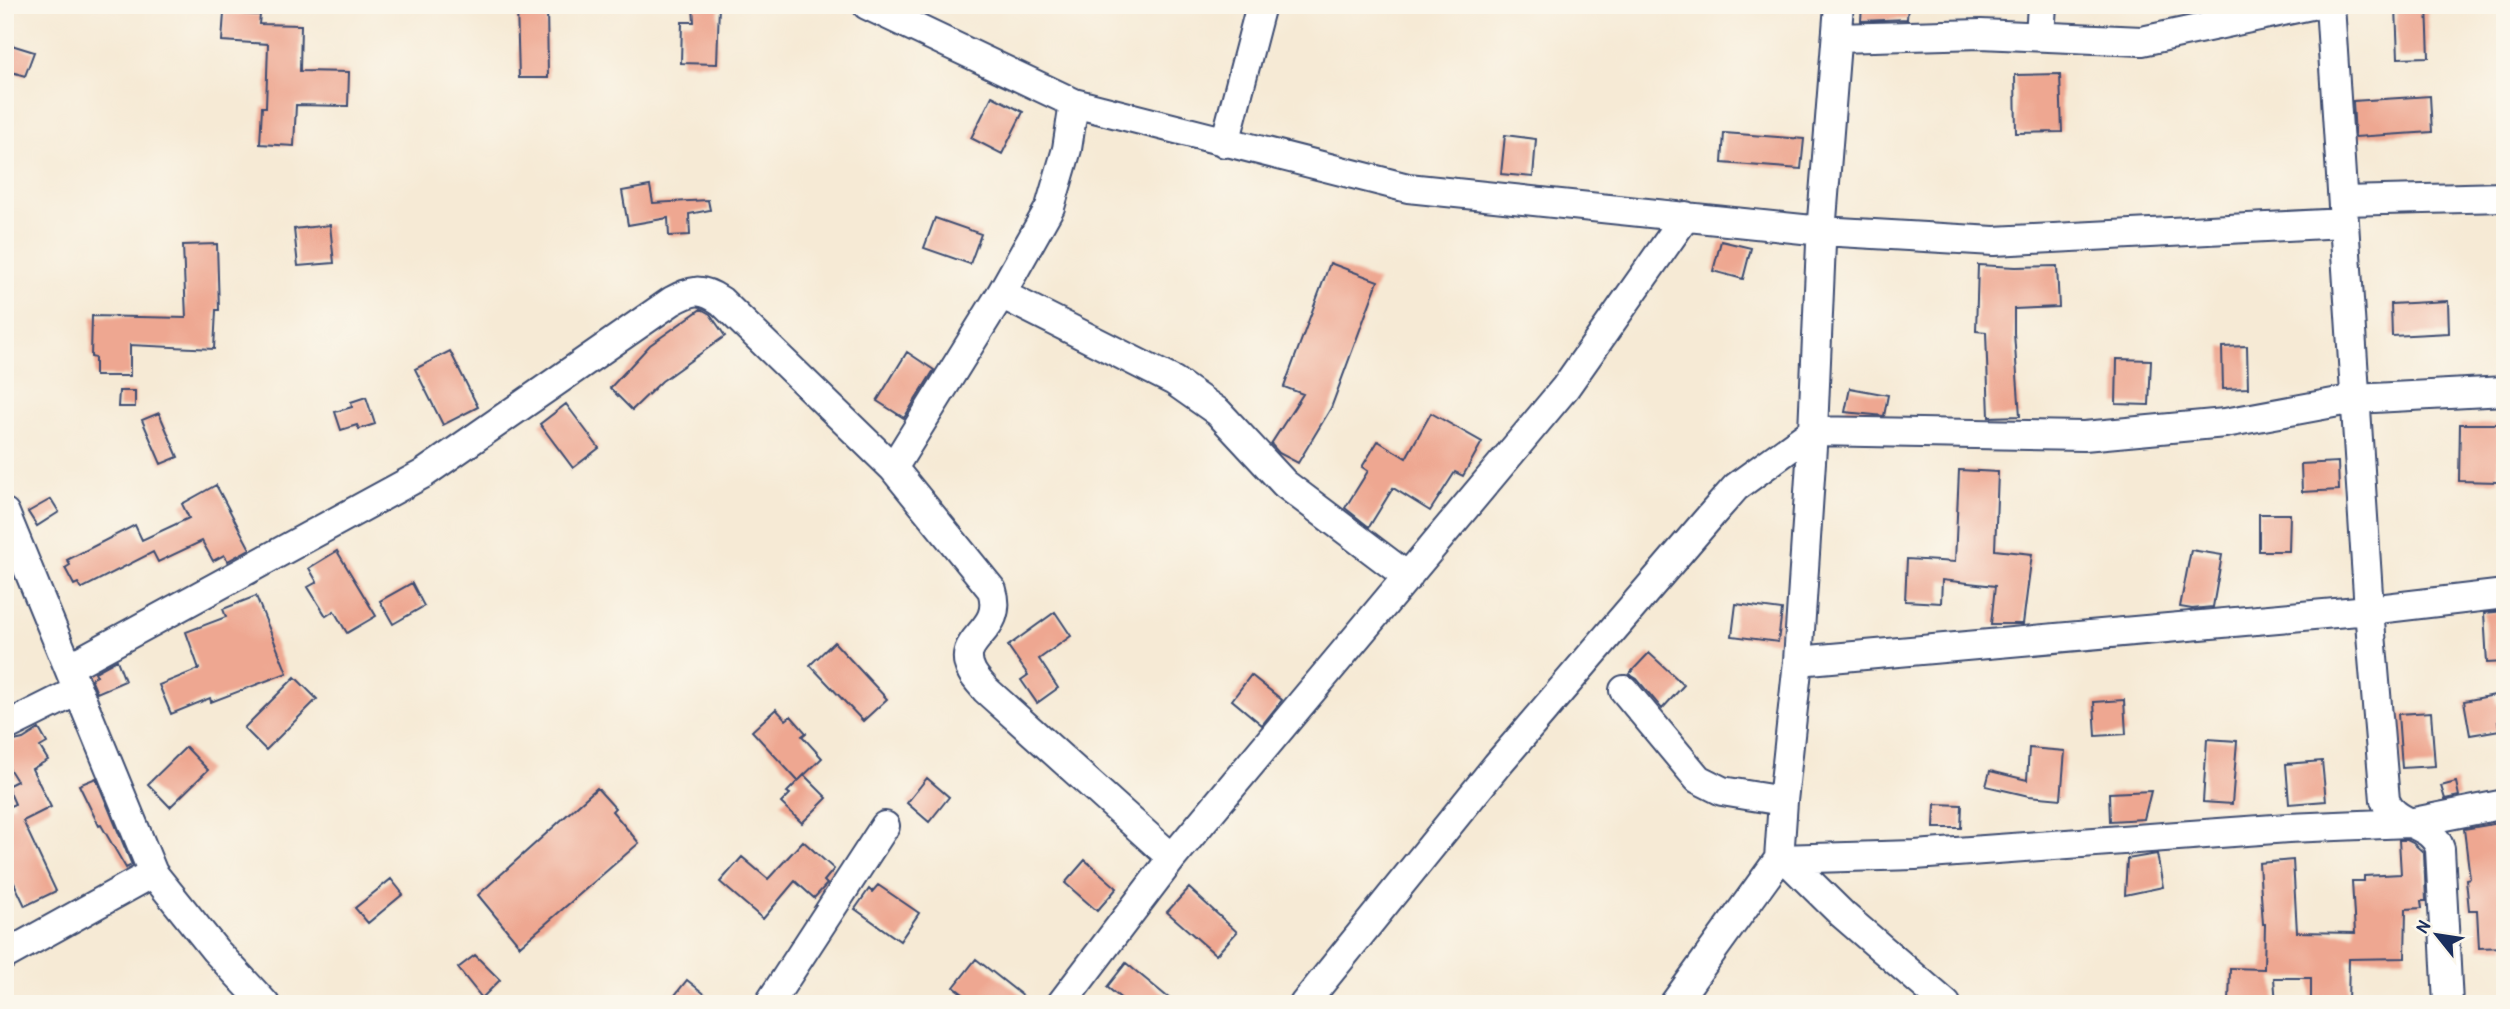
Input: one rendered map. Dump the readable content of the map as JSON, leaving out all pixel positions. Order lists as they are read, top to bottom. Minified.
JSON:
{"north":"top left"}
